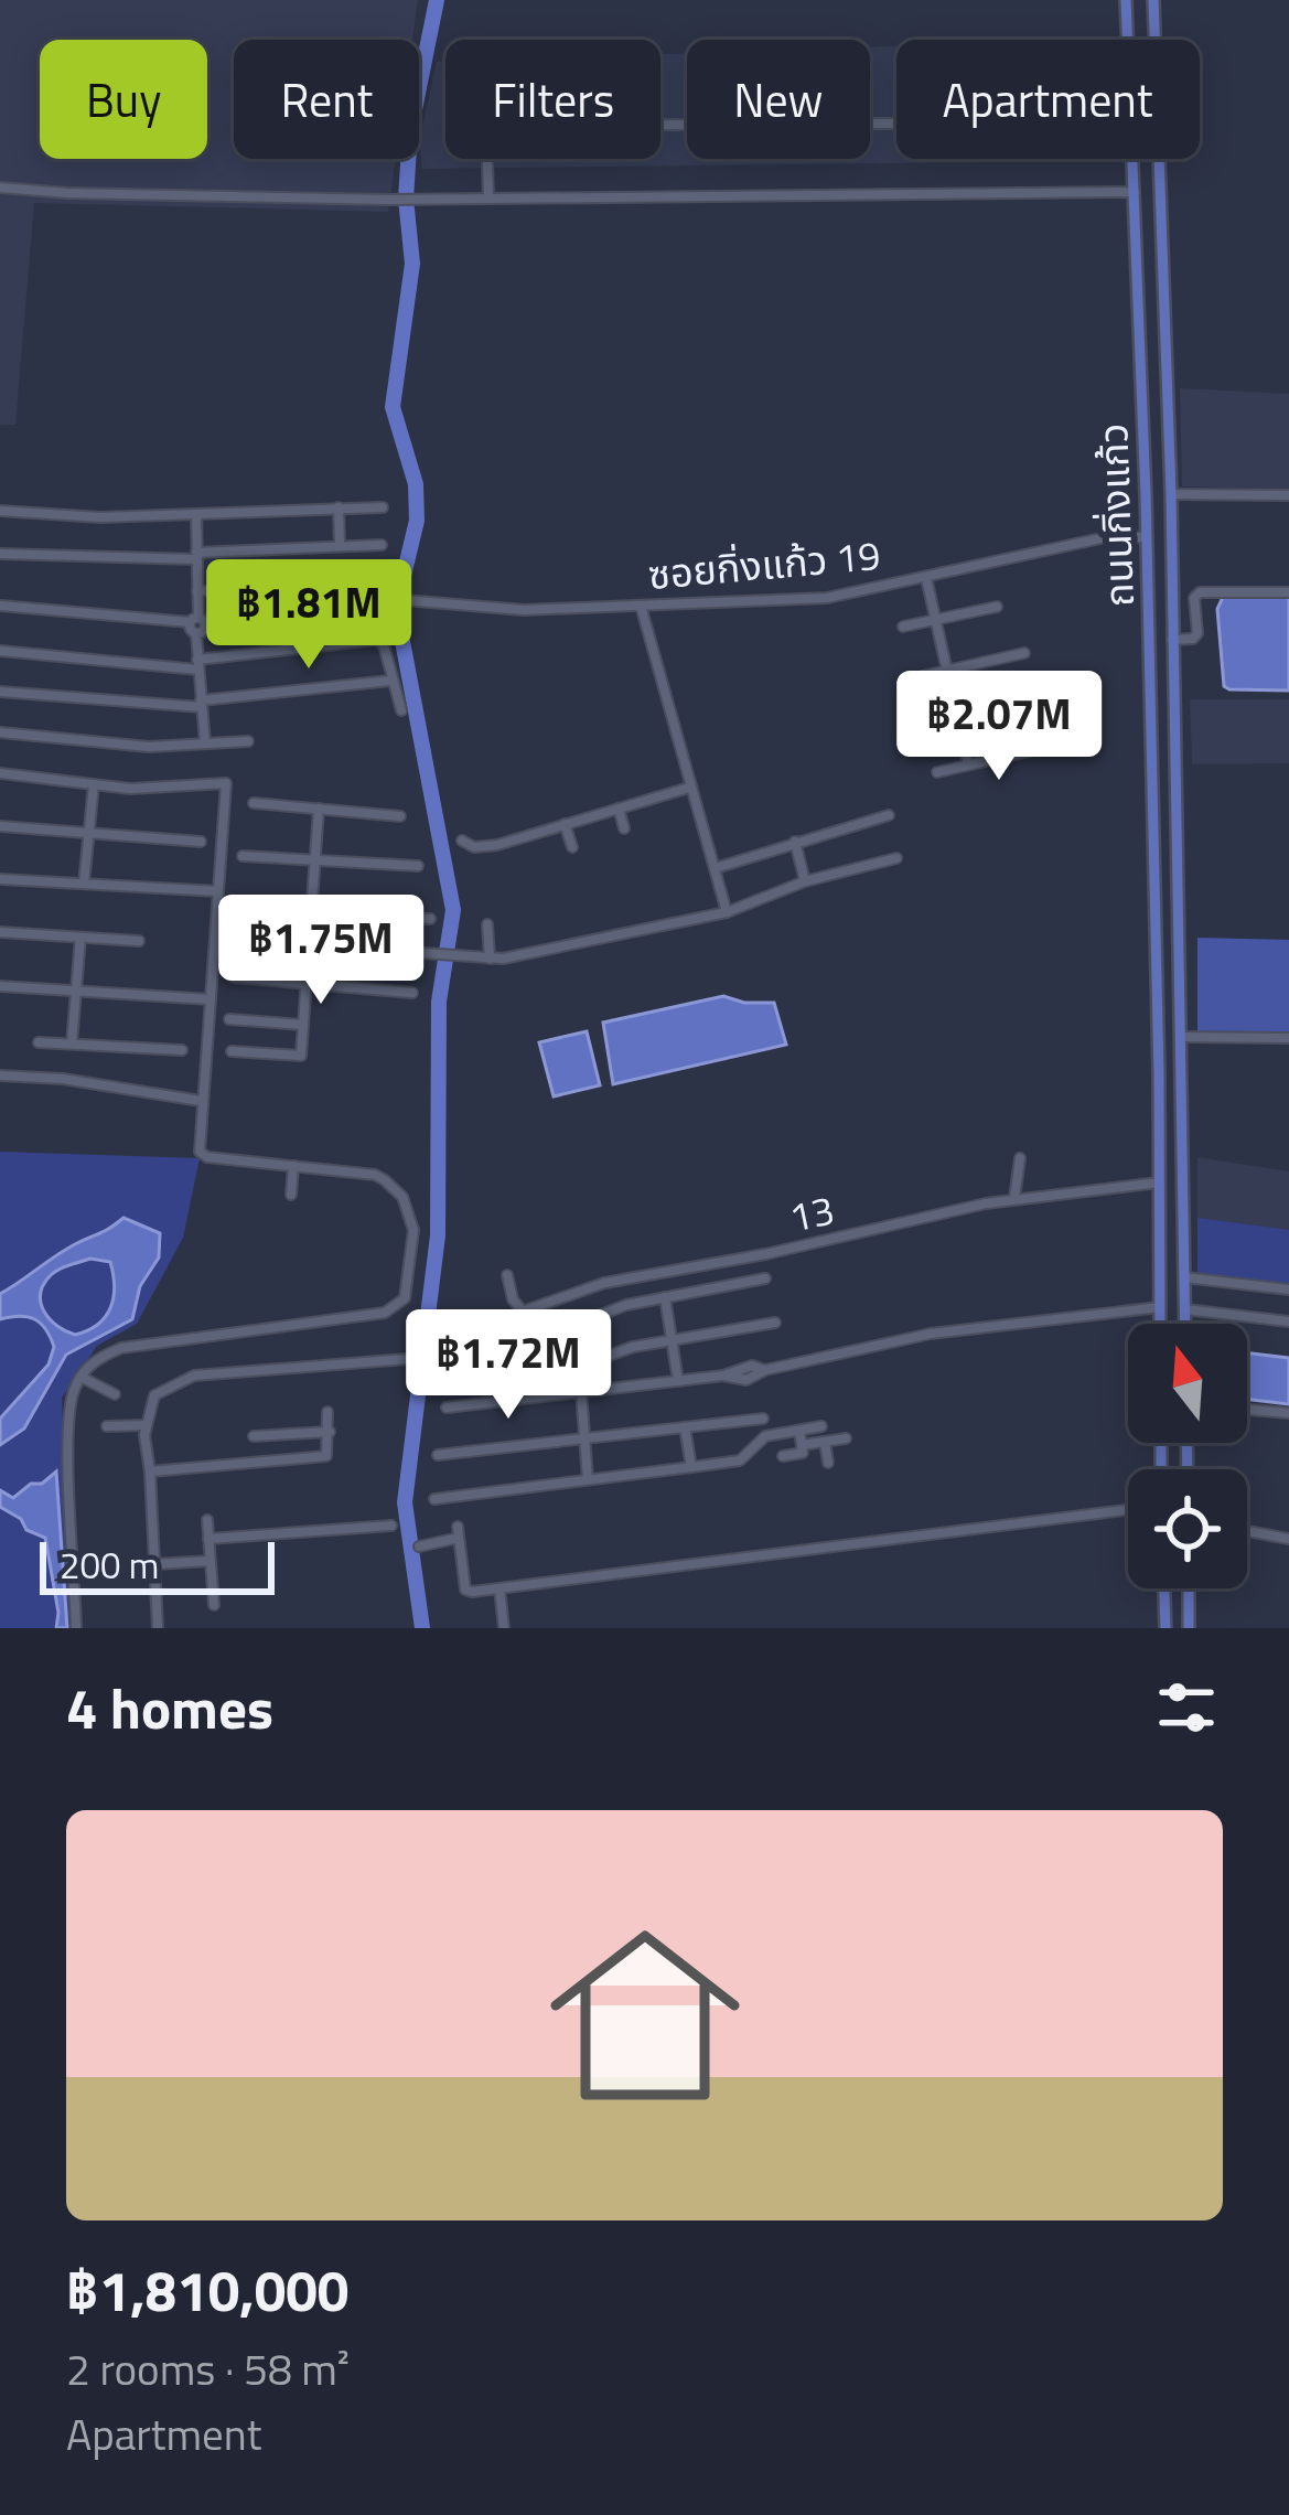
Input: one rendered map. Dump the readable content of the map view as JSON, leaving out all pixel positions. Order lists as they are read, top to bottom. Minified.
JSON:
{"streets":{"main road":["ถนนกิ่งแก้ว"],"street":["ซอยกิ่งแก้ว 19","13"]},"crossings":[["ถนนกิ่งแก้ว","ซอยกิ่งแก้ว 19"],["ถนนกิ่งแก้ว","13"]],"scale_bar":"200 m","north":"top","page":{"chip":["Buy","Rent","Filters","New","Apartment"],"price":["฿1.81M","฿2.07M","฿1.75M","฿1.72M"],"scale":"200 m","heading":"4 homes","list":[{"name":"฿1,810,000","note":"2 rooms · 58 m² · Apartment"}]}}
